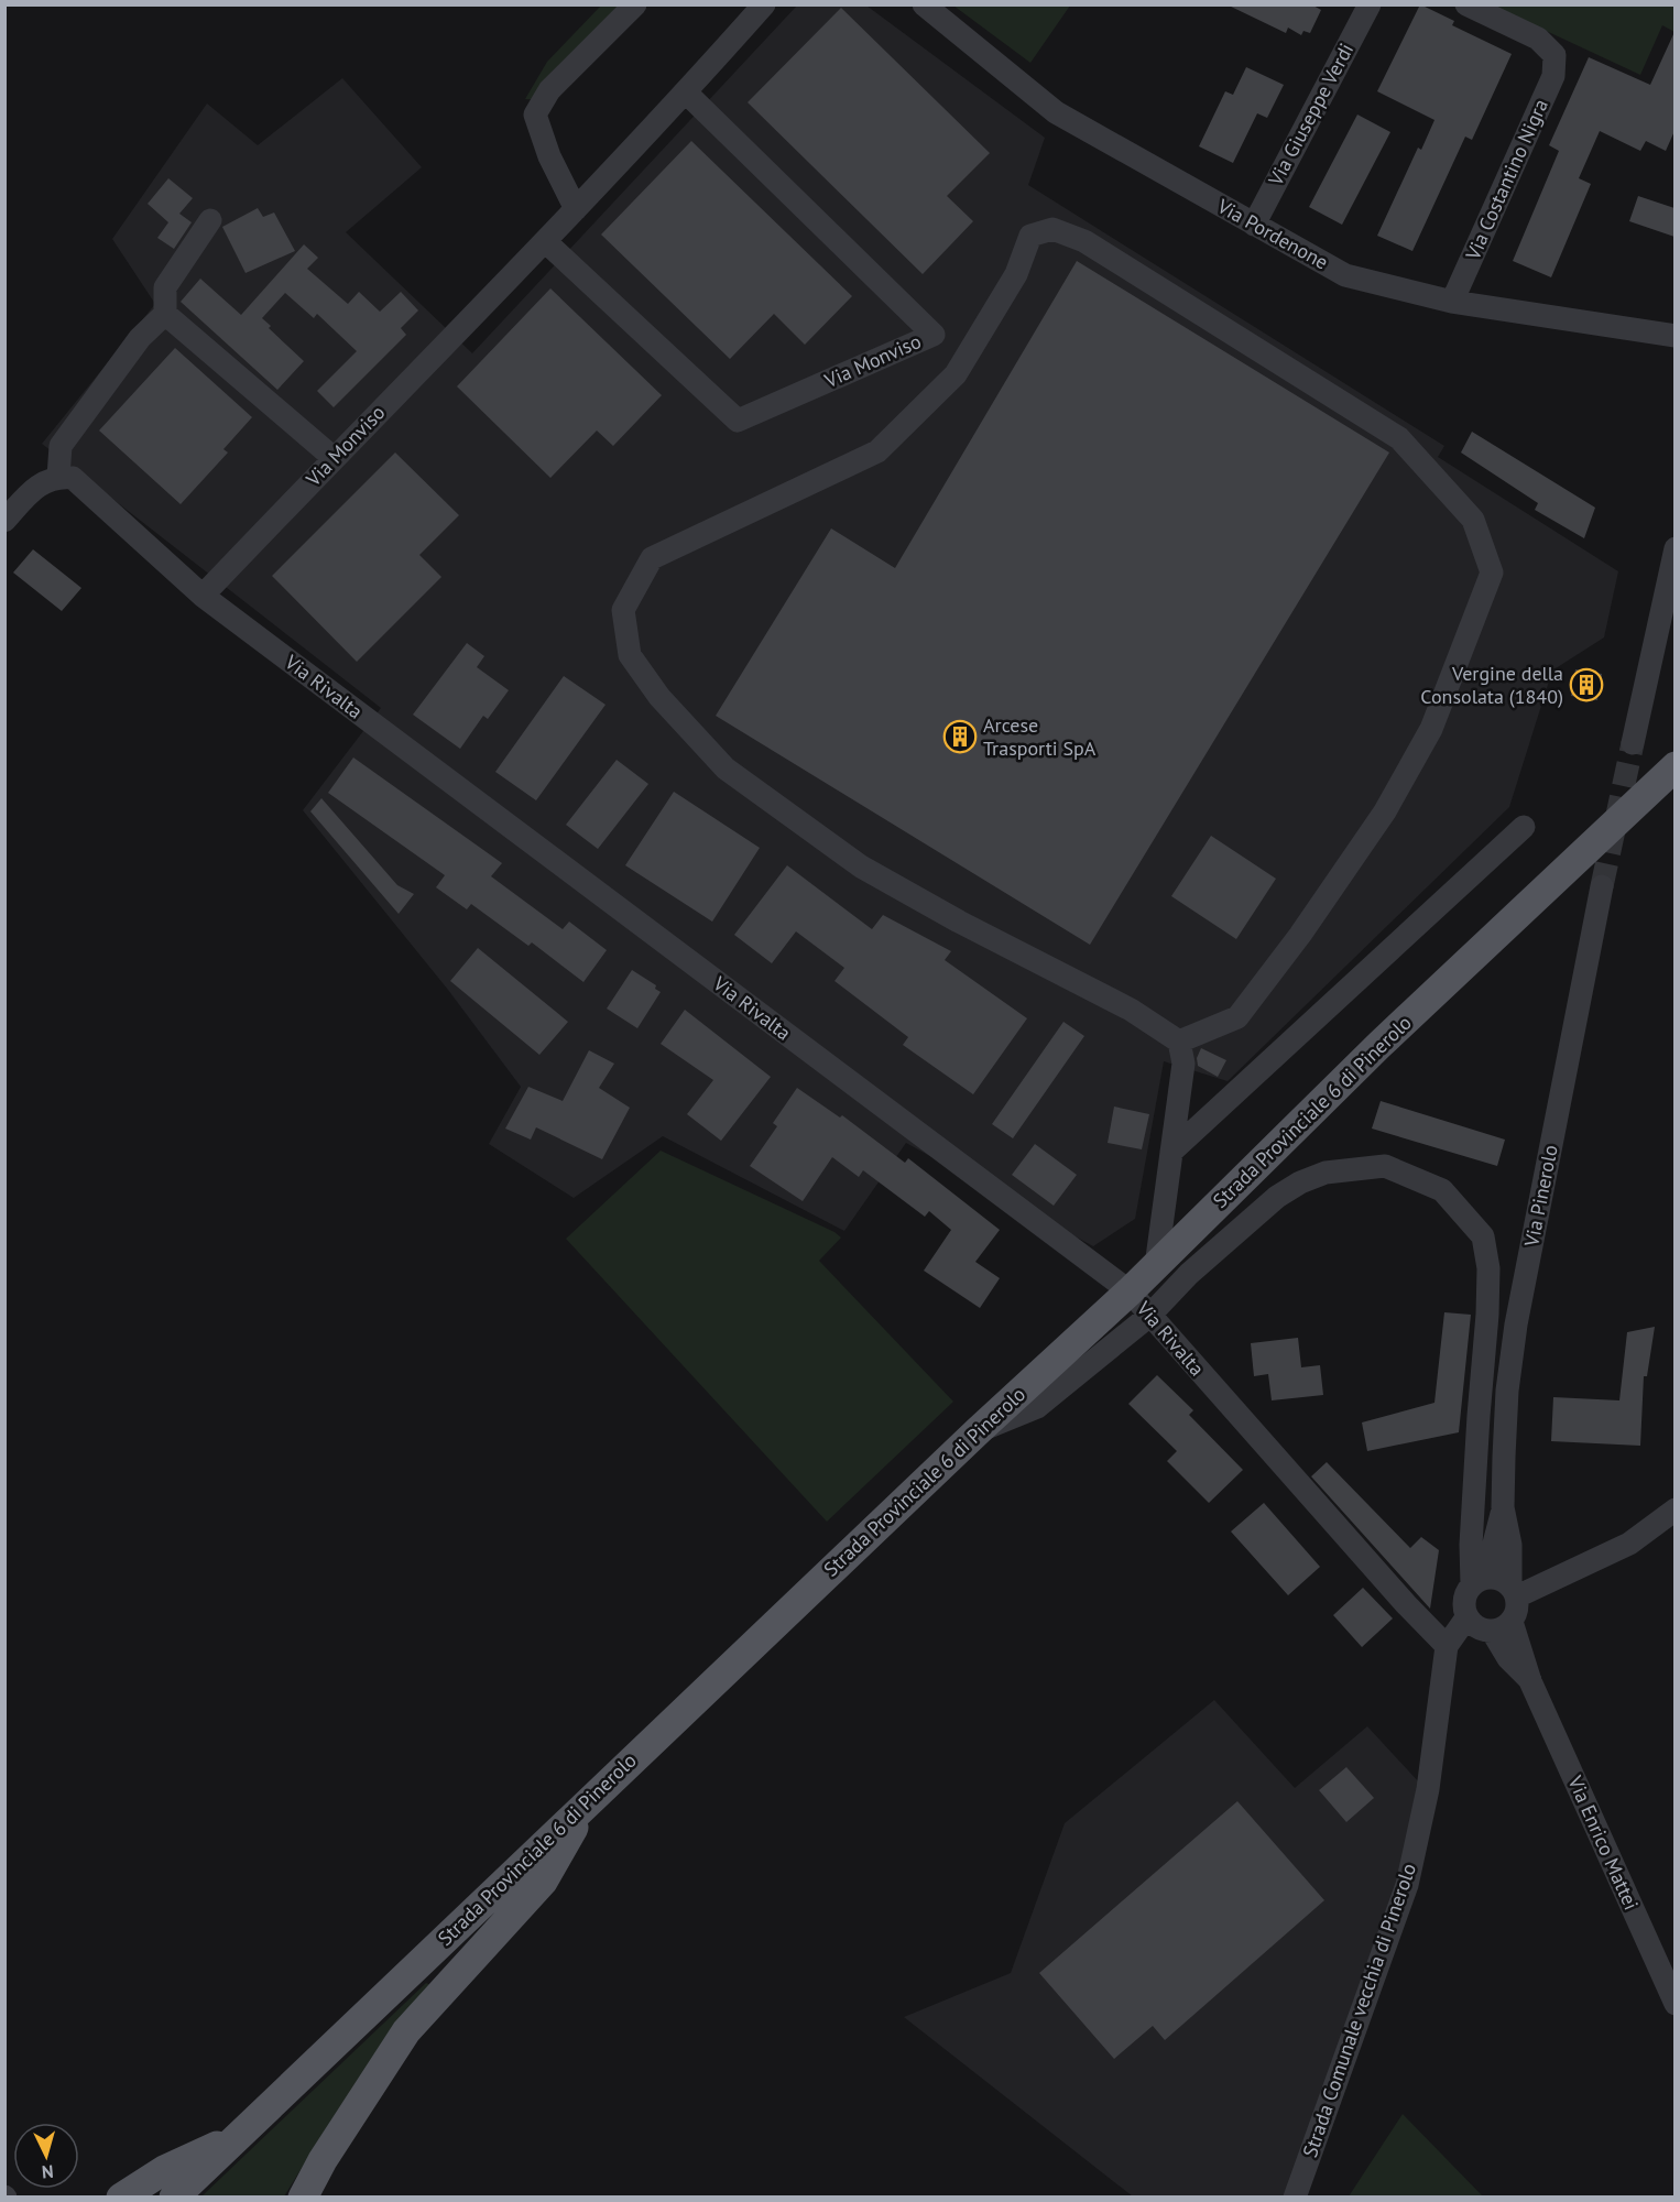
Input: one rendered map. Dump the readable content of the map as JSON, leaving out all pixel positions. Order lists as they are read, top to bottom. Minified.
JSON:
{"streets":{"main road":["Strada Provinciale 6 di Pinerolo"],"street":["Via Giuseppe Verdi","Via Costantino Nigra","Via Pordenone","Via Monviso","Via Rivalta","Via Pinerolo","Via Enrico Mattei","Strada Comunale vecchia di Pinerolo"]},"crossings":[["Via Giuseppe Verdi","Via Pordenone"],["Via Costantino Nigra","Via Pordenone"],["Via Monviso","Via Rivalta"],["Via Rivalta","Strada Provinciale 6 di Pinerolo"],["Via Rivalta","Strada Comunale vecchia di Pinerolo"],["Via Pinerolo","Via Enrico Mattei"]],"places":{"building":["Vergine della Consolata (1840)","Arcese Trasporti SpA"]},"north":"bottom"}
